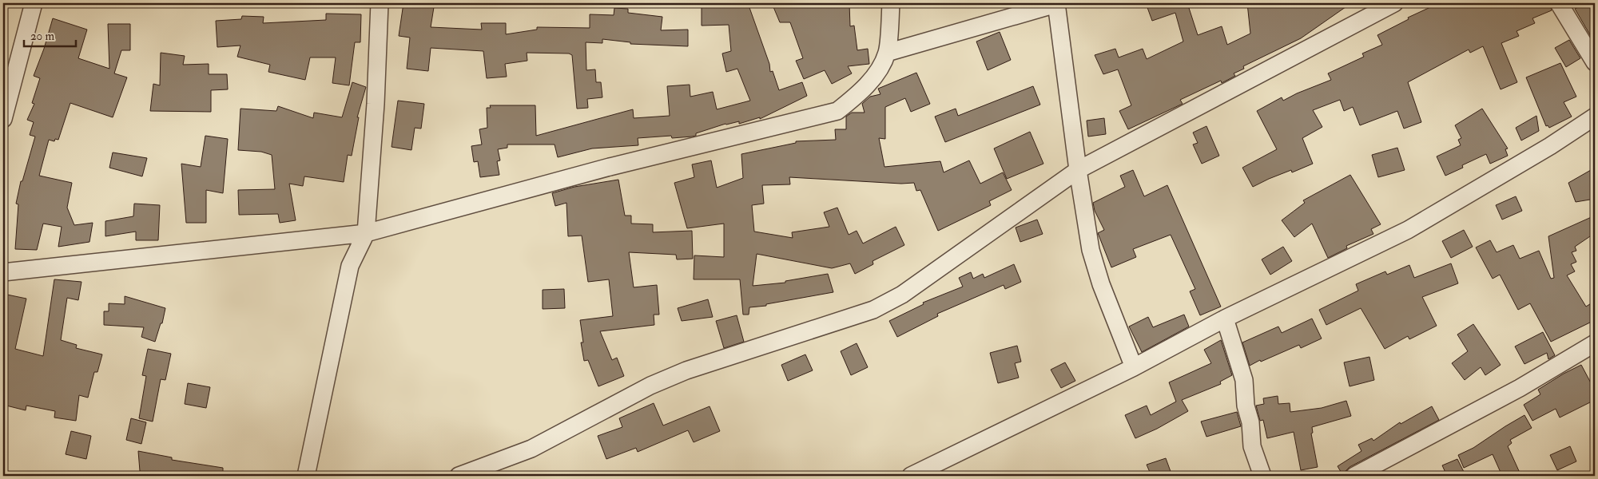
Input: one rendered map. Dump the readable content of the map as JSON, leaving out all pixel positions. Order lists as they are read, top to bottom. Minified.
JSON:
{"scale_bar":"20 m"}
